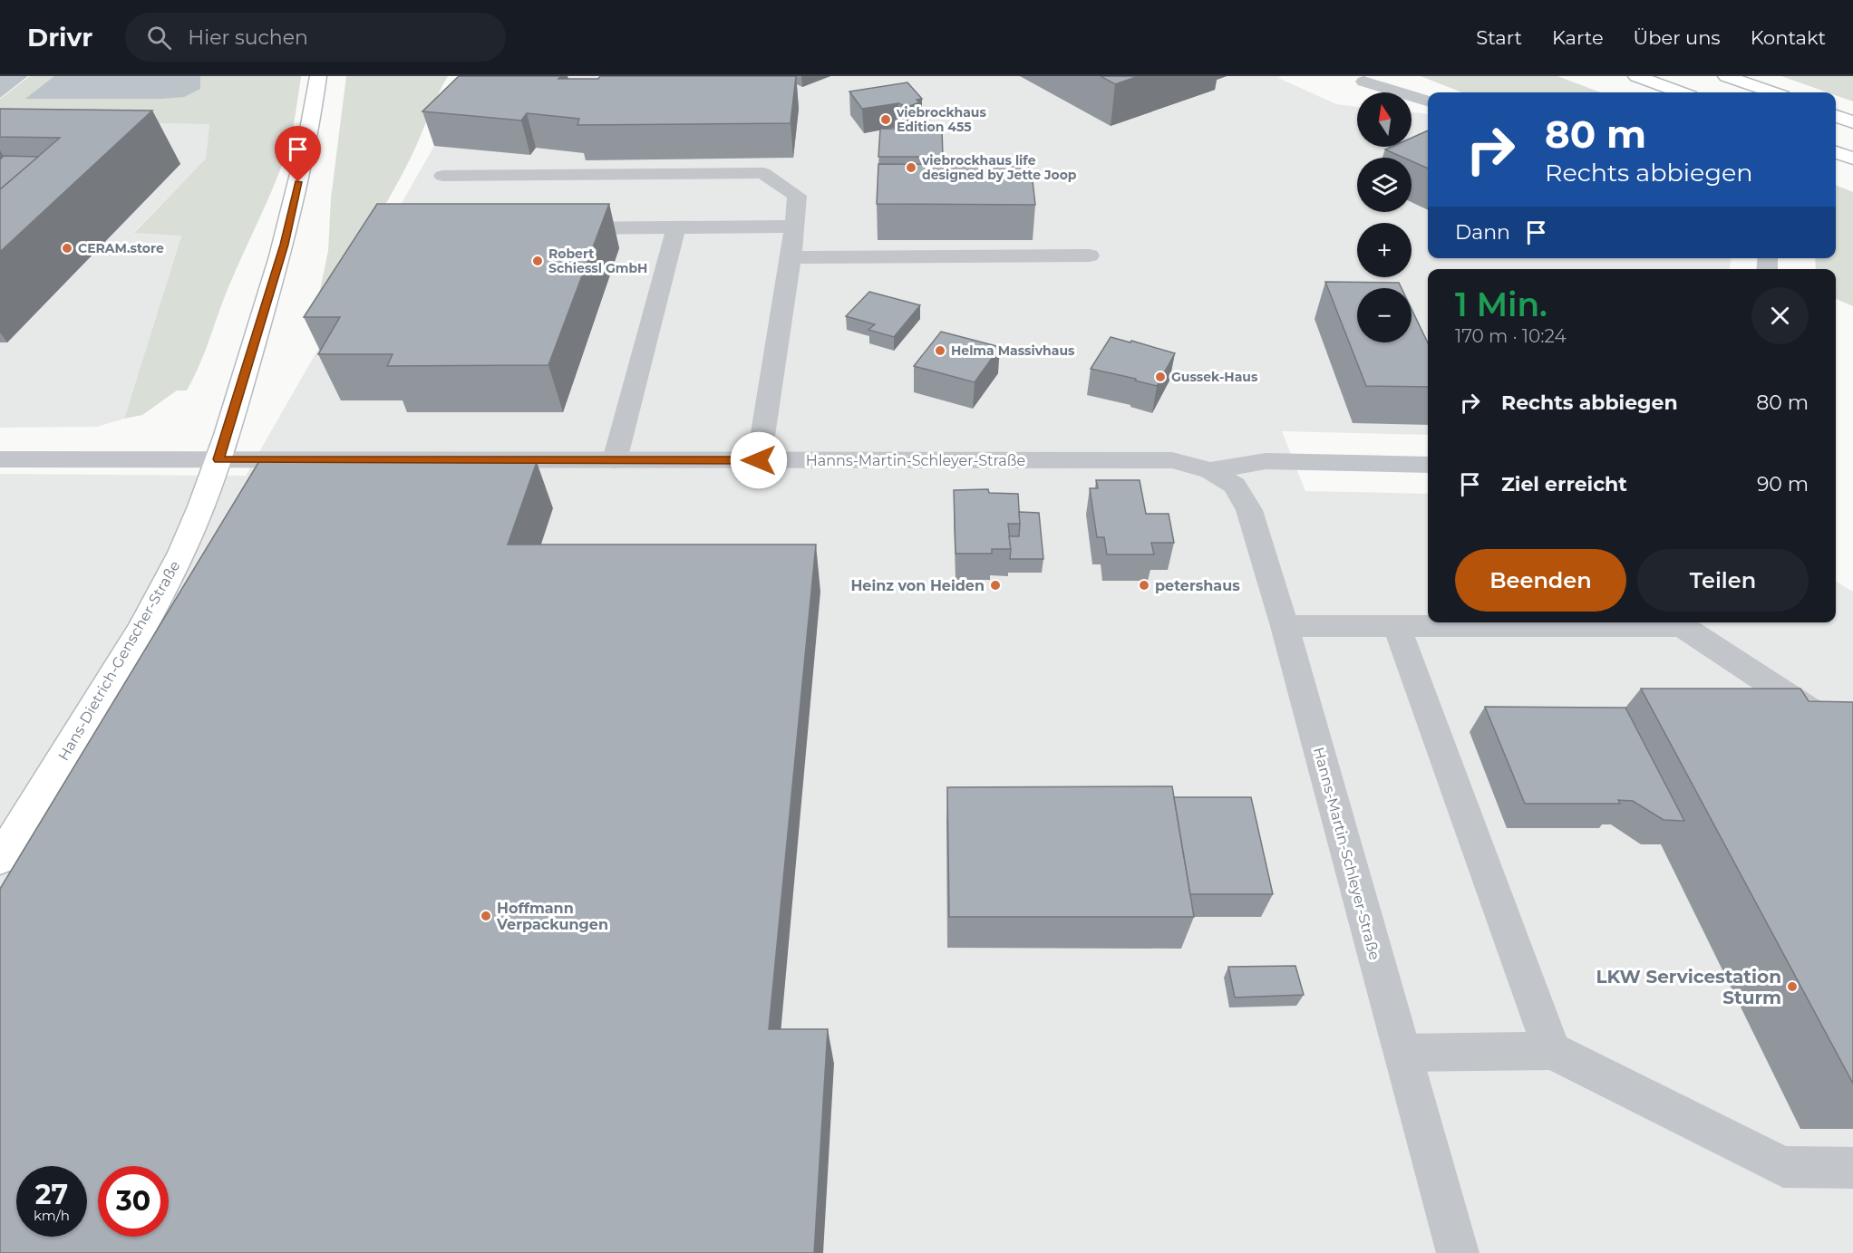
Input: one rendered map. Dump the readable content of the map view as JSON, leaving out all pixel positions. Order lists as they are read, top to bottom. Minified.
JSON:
{"streets":{"main road":["Hans-Dietrich-Genscher-Straße"],"street":["Hanns-Martin-Schleyer-Straße"]},"crossings":[["Hanns-Martin-Schleyer-Straße","Hans-Dietrich-Genscher-Straße"]],"places":["viebrockhaus Edition 455","viebrockhaus life designed by Jette Joop","CERAM.store","Robert Schiessl GmbH","Helma Massivhaus","Gussek-Haus","Heinz von Heiden","petershaus","Hoffmann Verpackungen","LKW Servicestation Sturm"],"north":"top","page":{"header":"Drivr","search":"Hier suchen","nav":["Start","Karte","Über uns","Kontakt"],"map_buttons":["+","−"],"turn":["80 m","Rechts abbiegen"],"then":"Dann","heading":["1 Min.","170 m · 10:24"],"list":[{"name":"Rechts abbiegen","value":"80 m"},{"name":"Ziel erreicht","value":"90 m"}],"buttons":["Beenden","Teilen"],"speed":"27 km/h","limit":"30"}}
